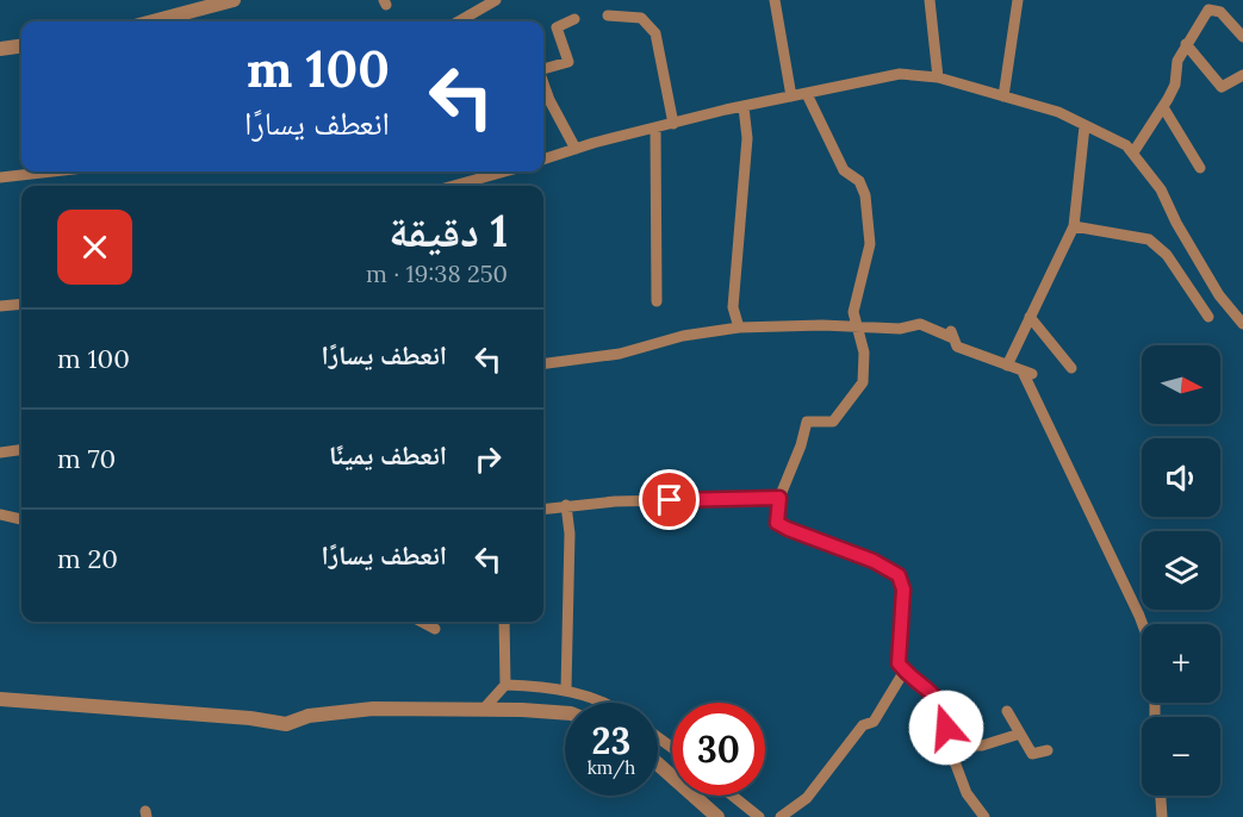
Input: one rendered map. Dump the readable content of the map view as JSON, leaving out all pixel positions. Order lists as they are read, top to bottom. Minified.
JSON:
{"north":"right","page":{"turn":["100 m","انعطف يسارًا"],"heading":["1 دقيقة","250 m · 19:38"],"list":[{"name":"انعطف يسارًا","value":"100 m"},{"name":"انعطف يمينًا","value":"70 m"},{"name":"انعطف يسارًا","value":"20 m"}],"map_buttons":["+","−"],"speed":"23 km/h","limit":"30"}}
